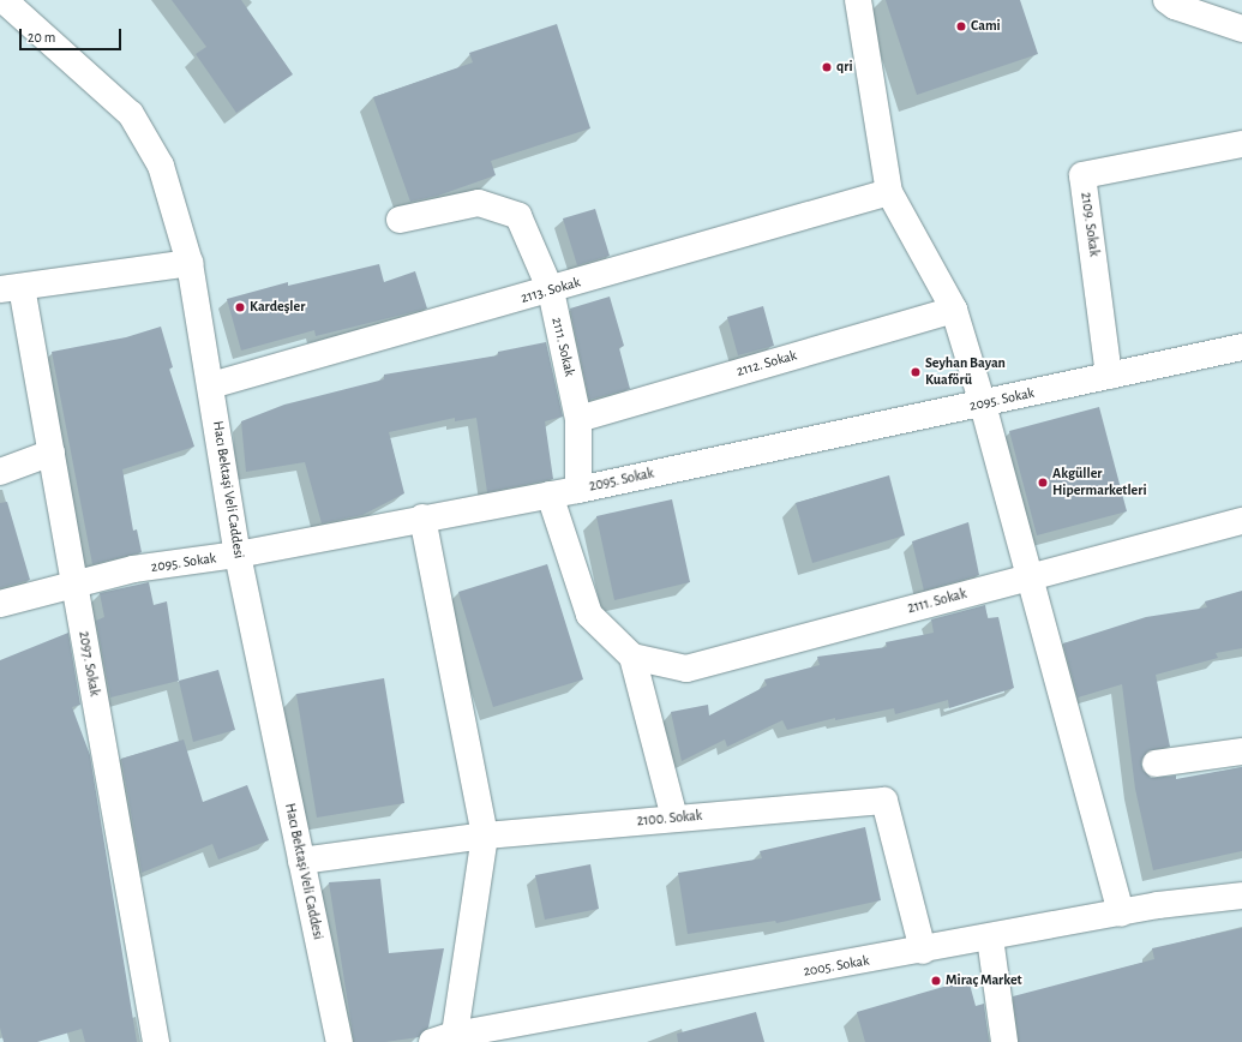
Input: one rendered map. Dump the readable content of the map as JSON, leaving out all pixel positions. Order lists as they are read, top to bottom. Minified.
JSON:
{"streets":{"street":["2109. Sokak","2113. Sokak","2111. Sokak","2112. Sokak","2095. Sokak","Hacı Bektaşi Veli Caddesi","2097. Sokak","2100. Sokak","2005. Sokak"]},"crossings":[["2109. Sokak","2095. Sokak"],["2113. Sokak","2111. Sokak"],["2113. Sokak","Hacı Bektaşi Veli Caddesi"],["2111. Sokak","2112. Sokak"],["2111. Sokak","2095. Sokak"],["2095. Sokak","Hacı Bektaşi Veli Caddesi"],["2095. Sokak","2097. Sokak"],["Hacı Bektaşi Veli Caddesi","2100. Sokak"],["2100. Sokak","2005. Sokak"]],"places":["Cami","qri","Kardeşler","Seyhan Bayan Kuaförü","Akgüller Hipermarketleri","Miraç Market"],"scale_bar":"20 m"}
